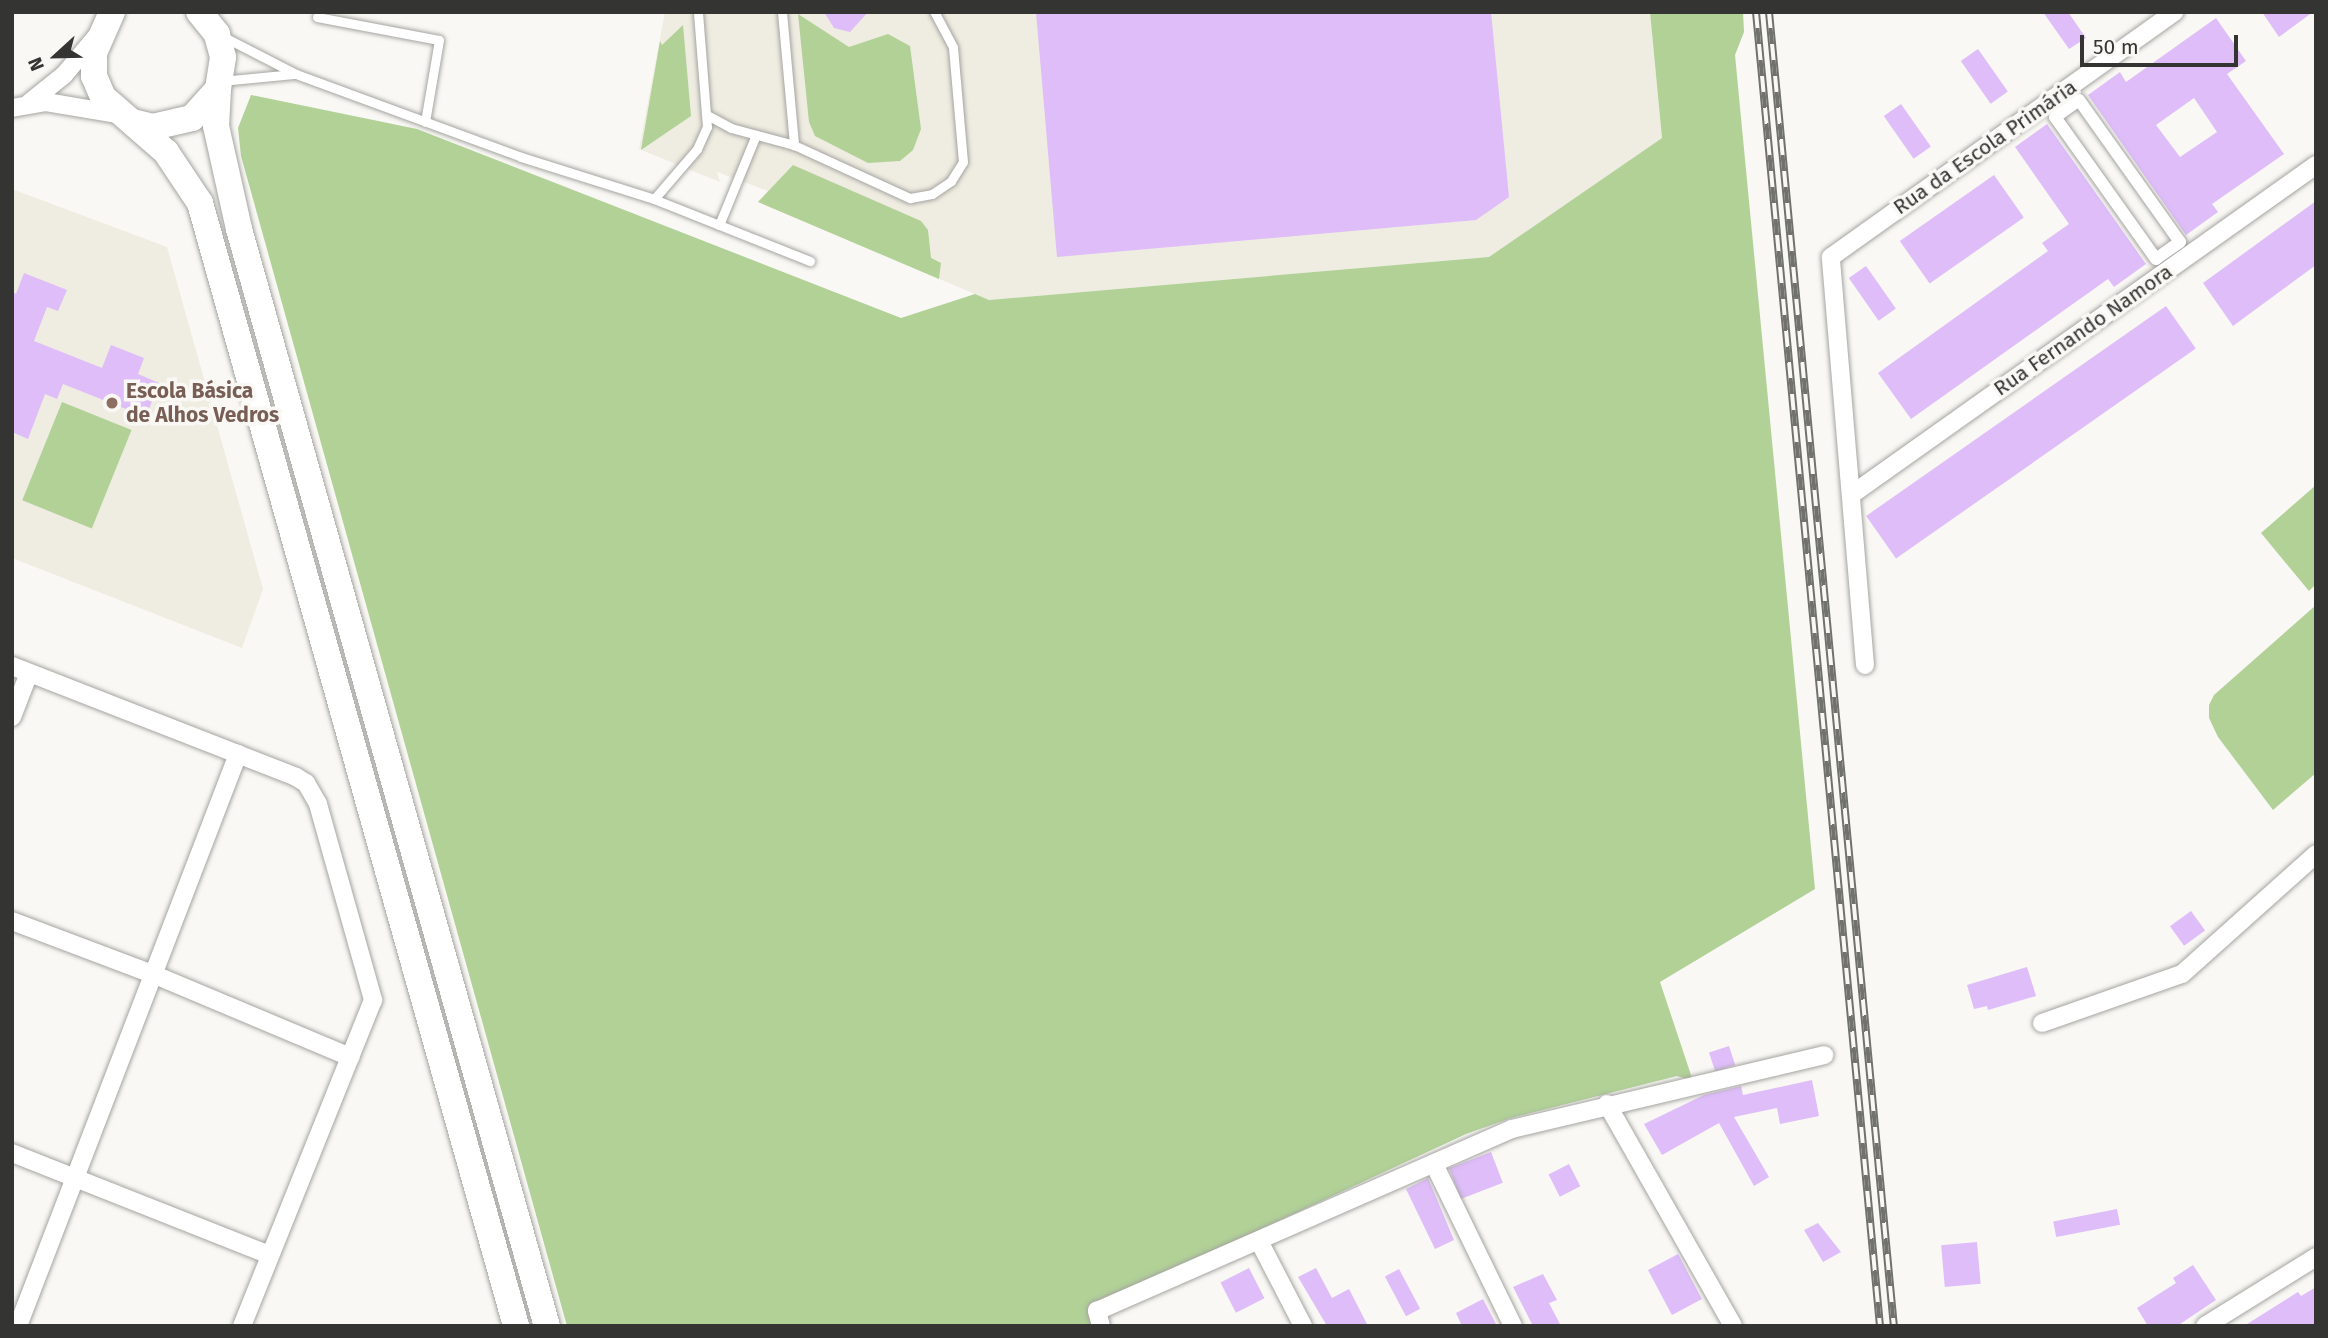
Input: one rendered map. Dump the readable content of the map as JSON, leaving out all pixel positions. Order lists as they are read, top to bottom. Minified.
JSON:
{"streets":{"street":["Rua da Escola Primária","Rua Fernando Namora"]},"crossings":[["Rua da Escola Primária","Rua Fernando Namora"]],"places":["Escola Básica de Alhos Vedros"],"scale_bar":"50 m","north":"left"}
